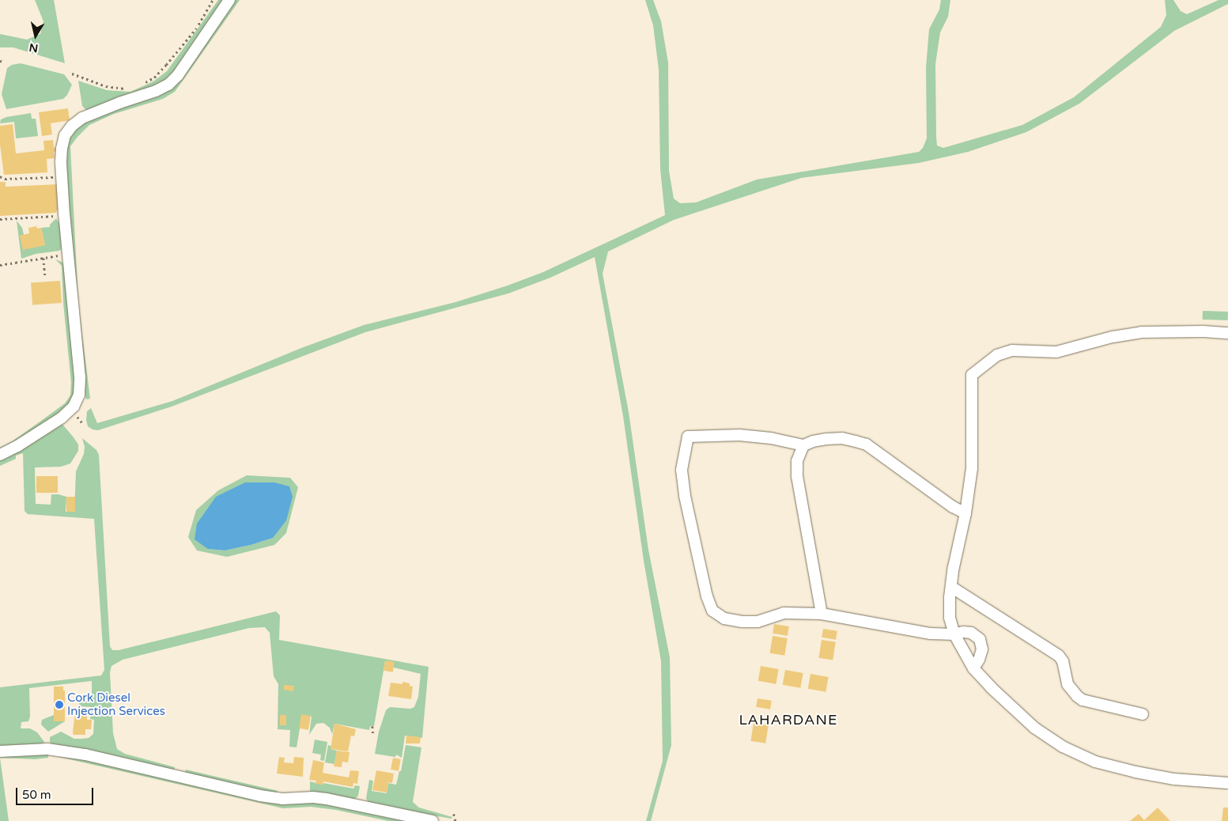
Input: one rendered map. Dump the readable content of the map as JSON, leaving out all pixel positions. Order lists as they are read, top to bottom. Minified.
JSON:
{"districts":["LAHARDANE"],"places":["Cork Diesel Injection Services"],"scale_bar":"50 m","north":"bottom"}
